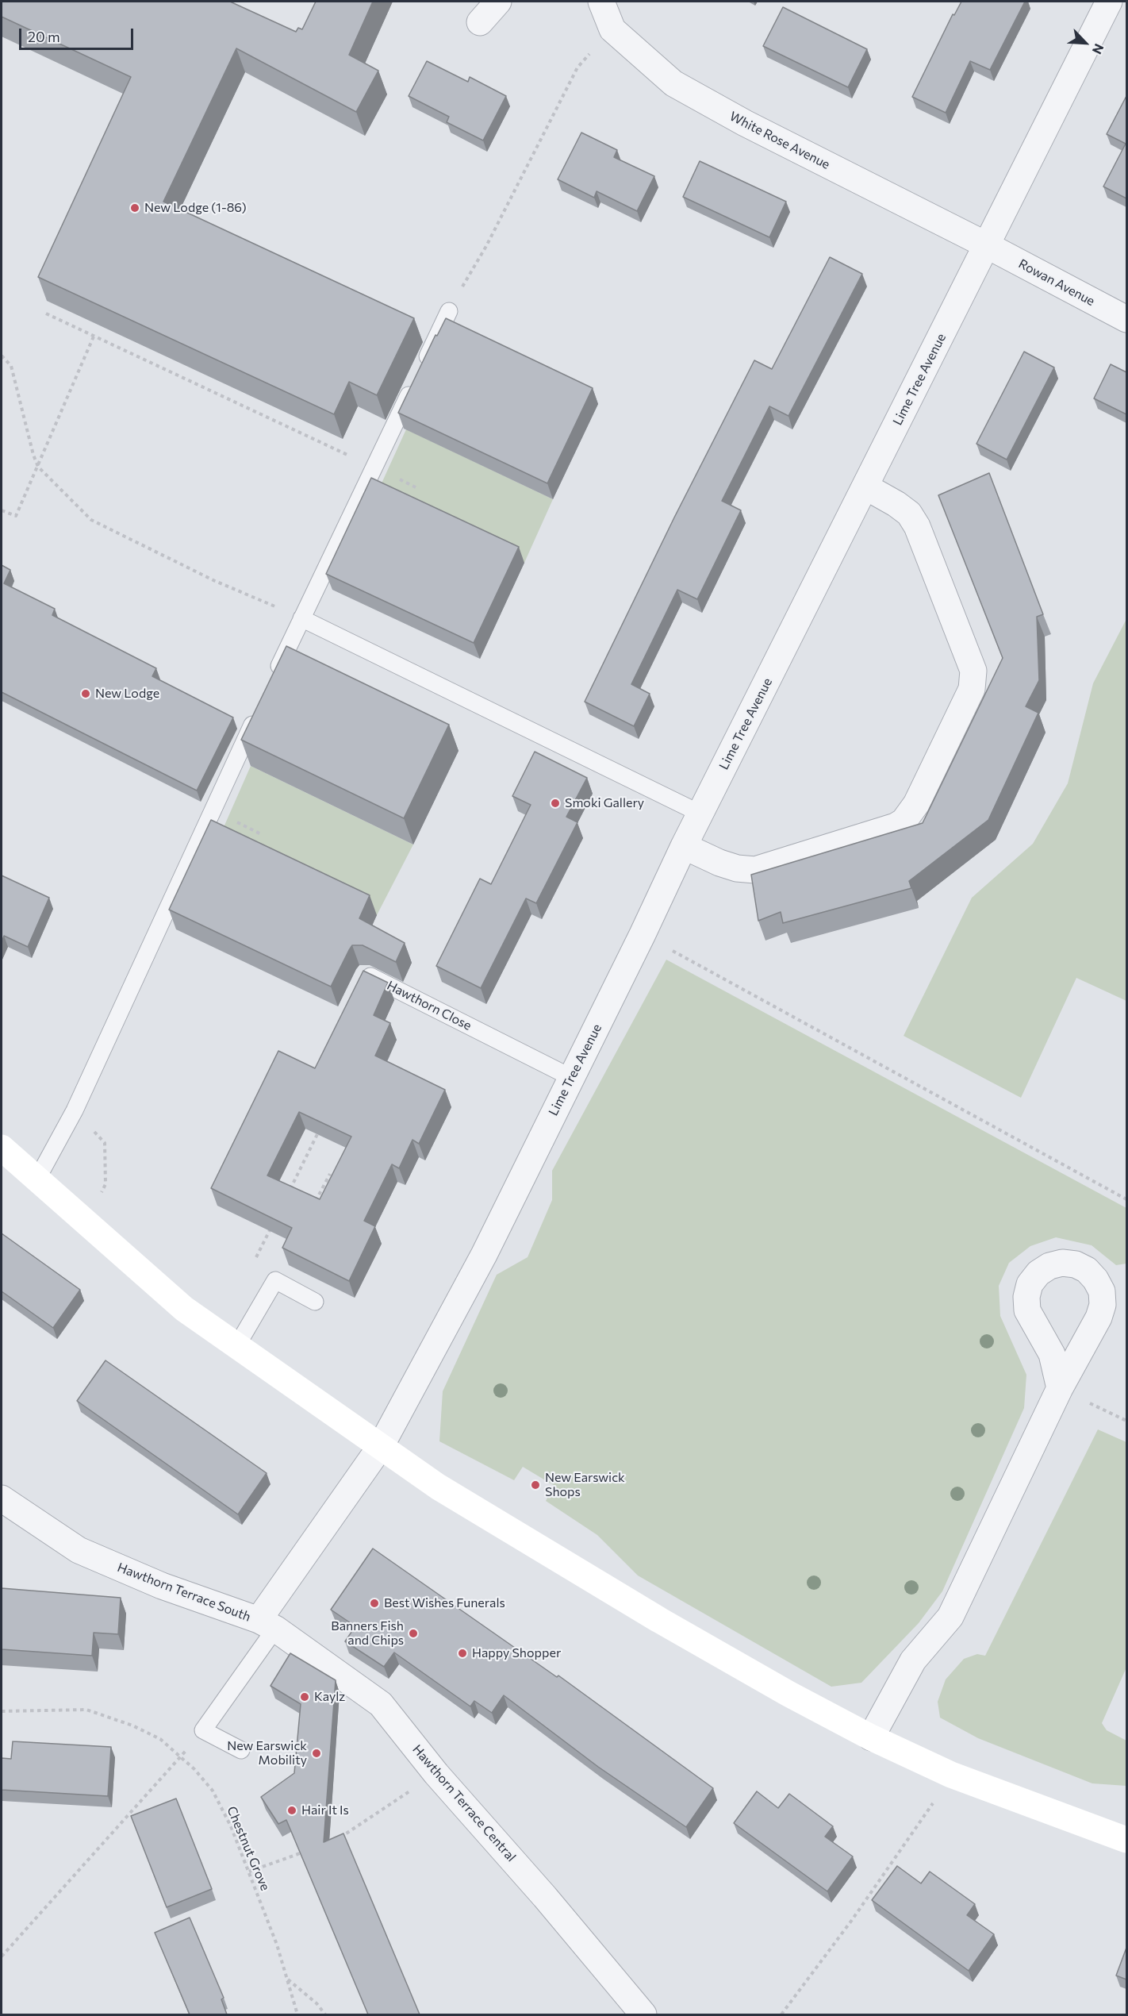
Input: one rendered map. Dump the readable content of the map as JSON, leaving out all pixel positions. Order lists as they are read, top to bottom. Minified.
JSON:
{"streets":{"street":["White Rose Avenue","Rowan Avenue","Lime Tree Avenue","Hawthorn Terrace South","Hawthorn Terrace Central"],"lane":["Hawthorn Close"],"path":["Chestnut Grove"]},"crossings":[["White Rose Avenue","Rowan Avenue"],["White Rose Avenue","Lime Tree Avenue"],["Rowan Avenue","Lime Tree Avenue"],["Lime Tree Avenue","Hawthorn Close"],["Lime Tree Avenue","Hawthorn Terrace South"],["Hawthorn Terrace South","Hawthorn Terrace Central"]],"places":["New Lodge (1-86)","New Lodge","Smoki Gallery","New Earswick Shops","Best Wishes Funerals","Banners Fish and Chips","Happy Shopper","Kaylz","New Earswick Mobility","Hair It Is"],"scale_bar":"20 m","north":"bottom right"}
